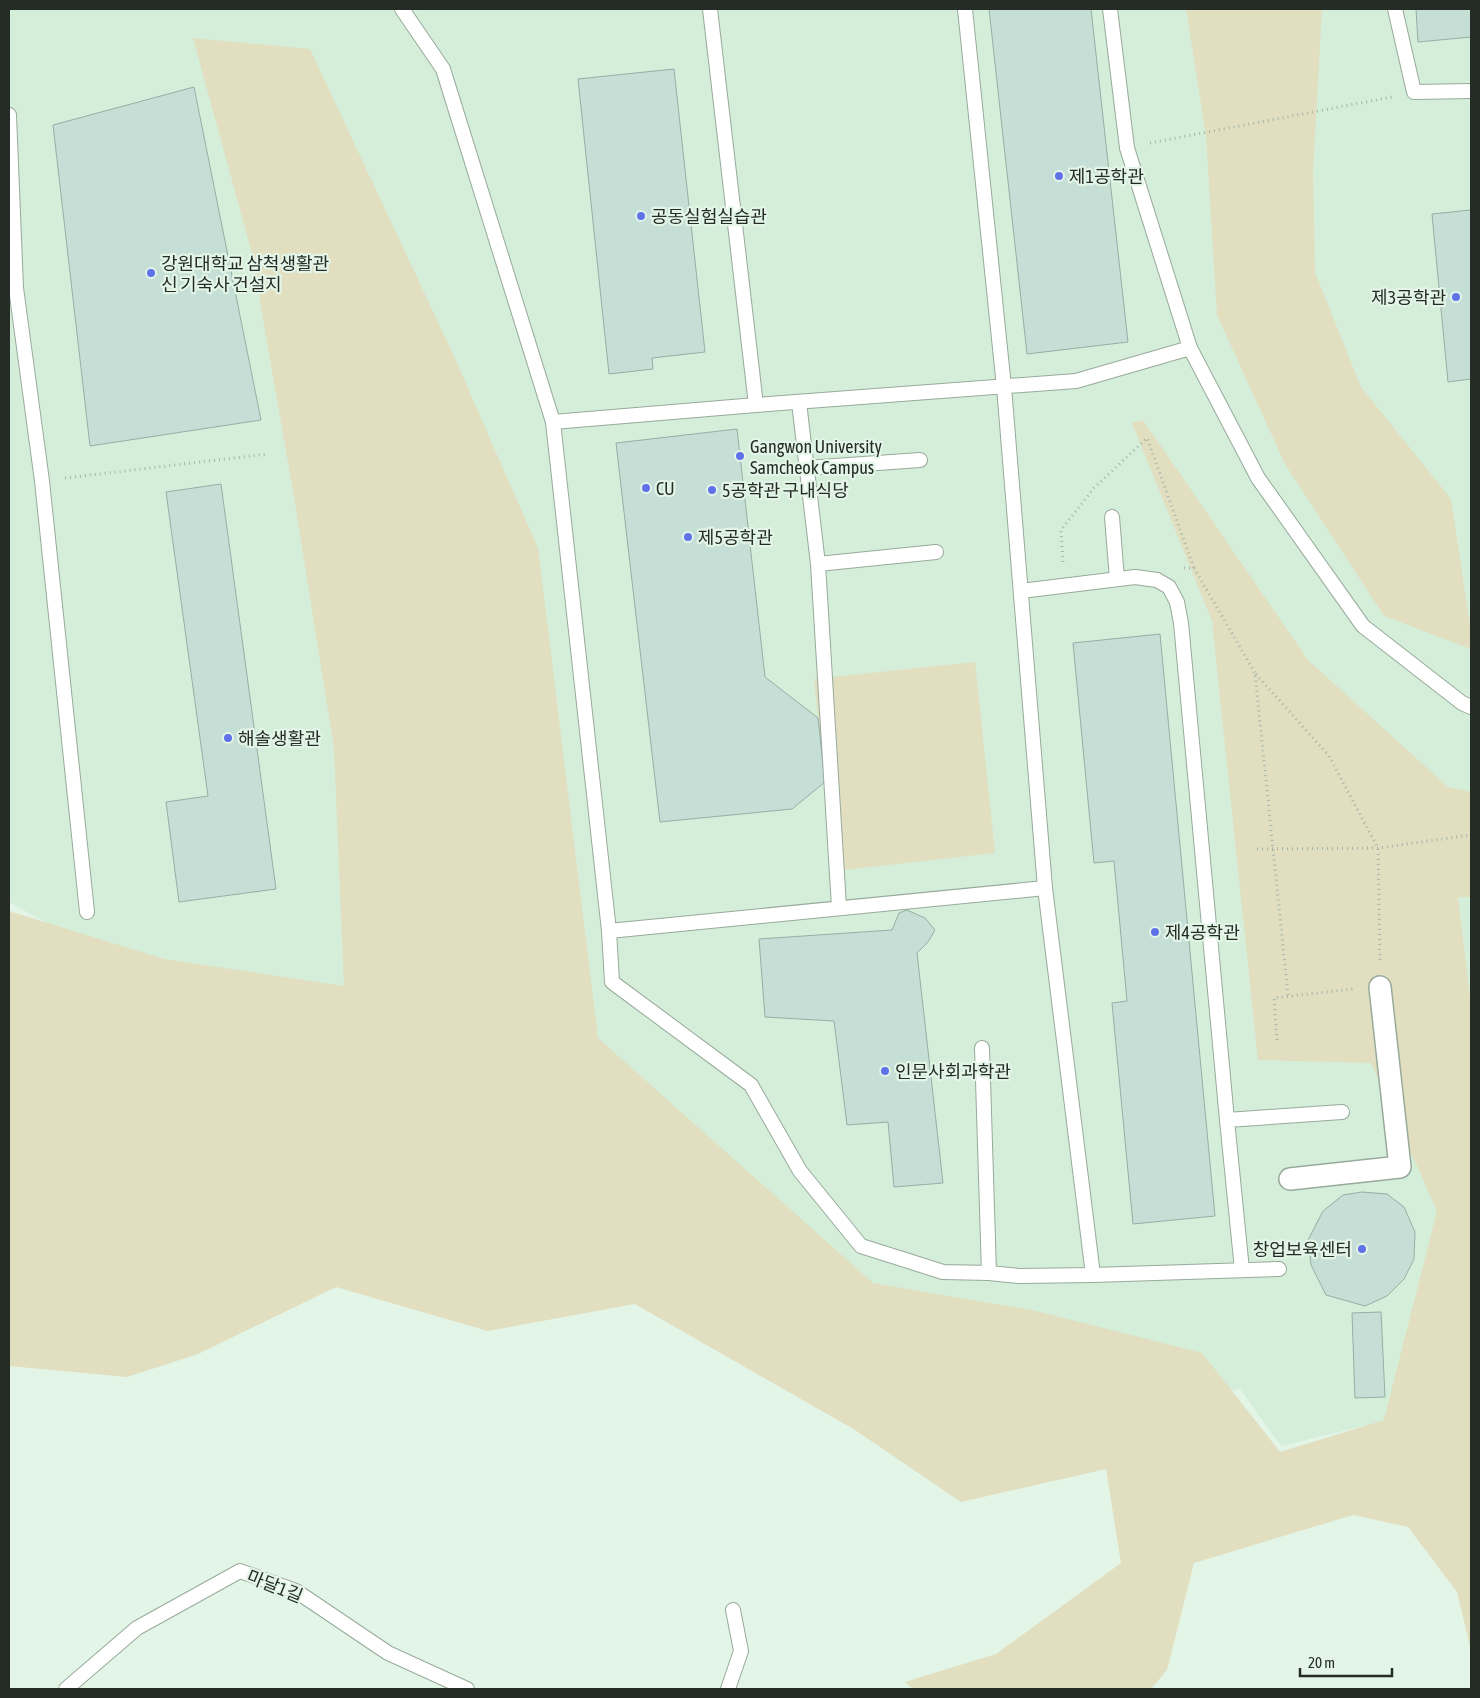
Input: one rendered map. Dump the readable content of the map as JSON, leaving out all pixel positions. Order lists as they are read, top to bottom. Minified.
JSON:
{"streets":{"lane":["마달1길"]},"places":["제1공학관","공동실험실습관","강원대학교 삼척생활관 신 기숙사 건설지","제3공학관","Gangwon University Samcheok Campus","CU","5공학관 구내식당","제5공학관","해솔생활관","제4공학관","인문사회과학관","창업보육센터"],"scale_bar":"20 m"}
